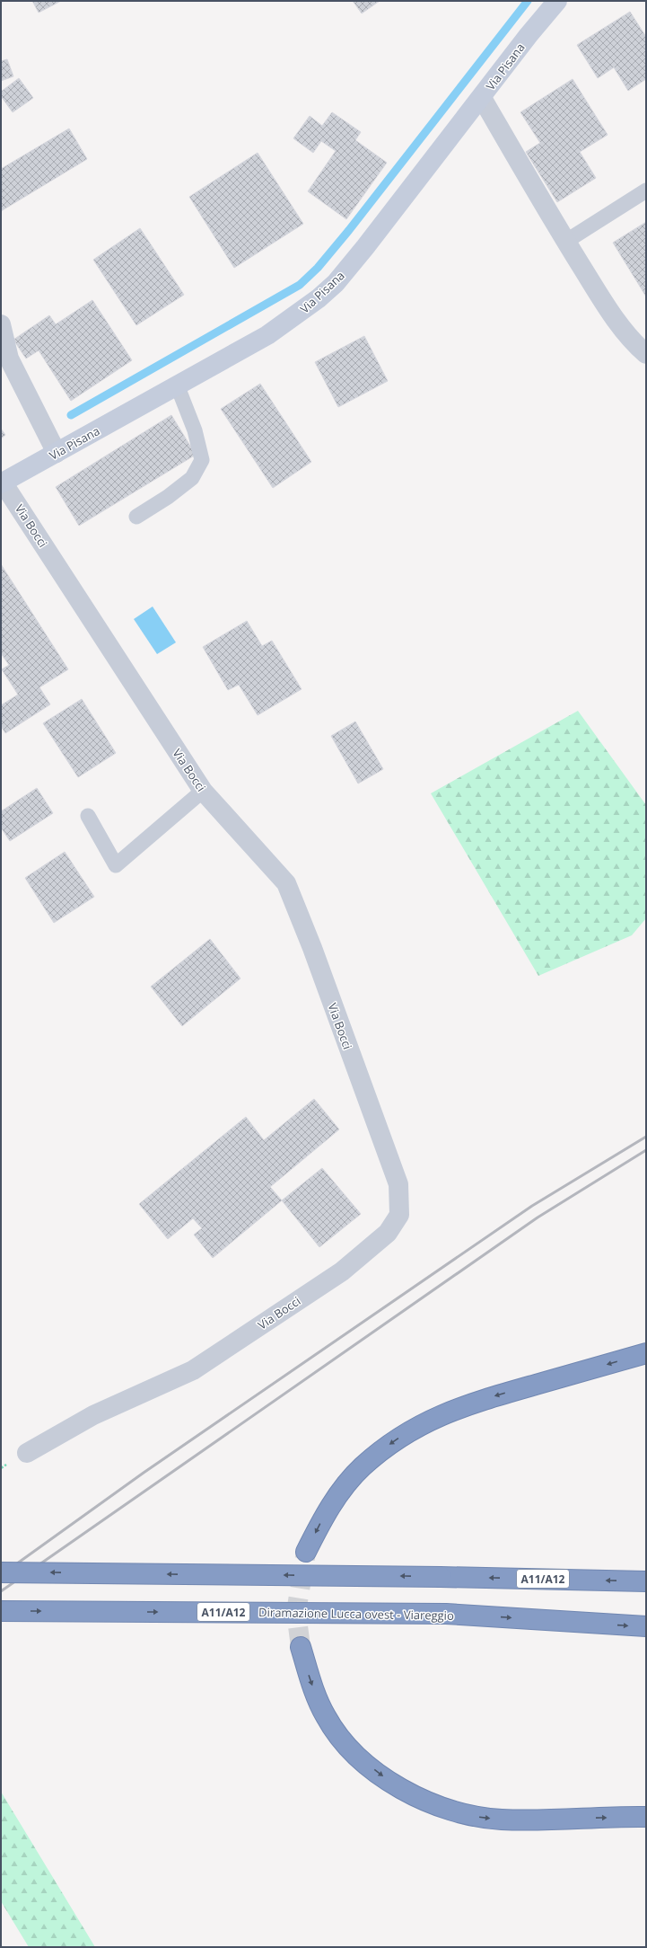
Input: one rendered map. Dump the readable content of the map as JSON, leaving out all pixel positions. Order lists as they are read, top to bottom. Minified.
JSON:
{"streets":{"highway":["A11/A12","Diramazione Lucca ovest - Viareggio"],"main road":["Via Pisana"],"street":["Via Bocci"]},"crossings":[["Via Pisana","Via Bocci"]]}
